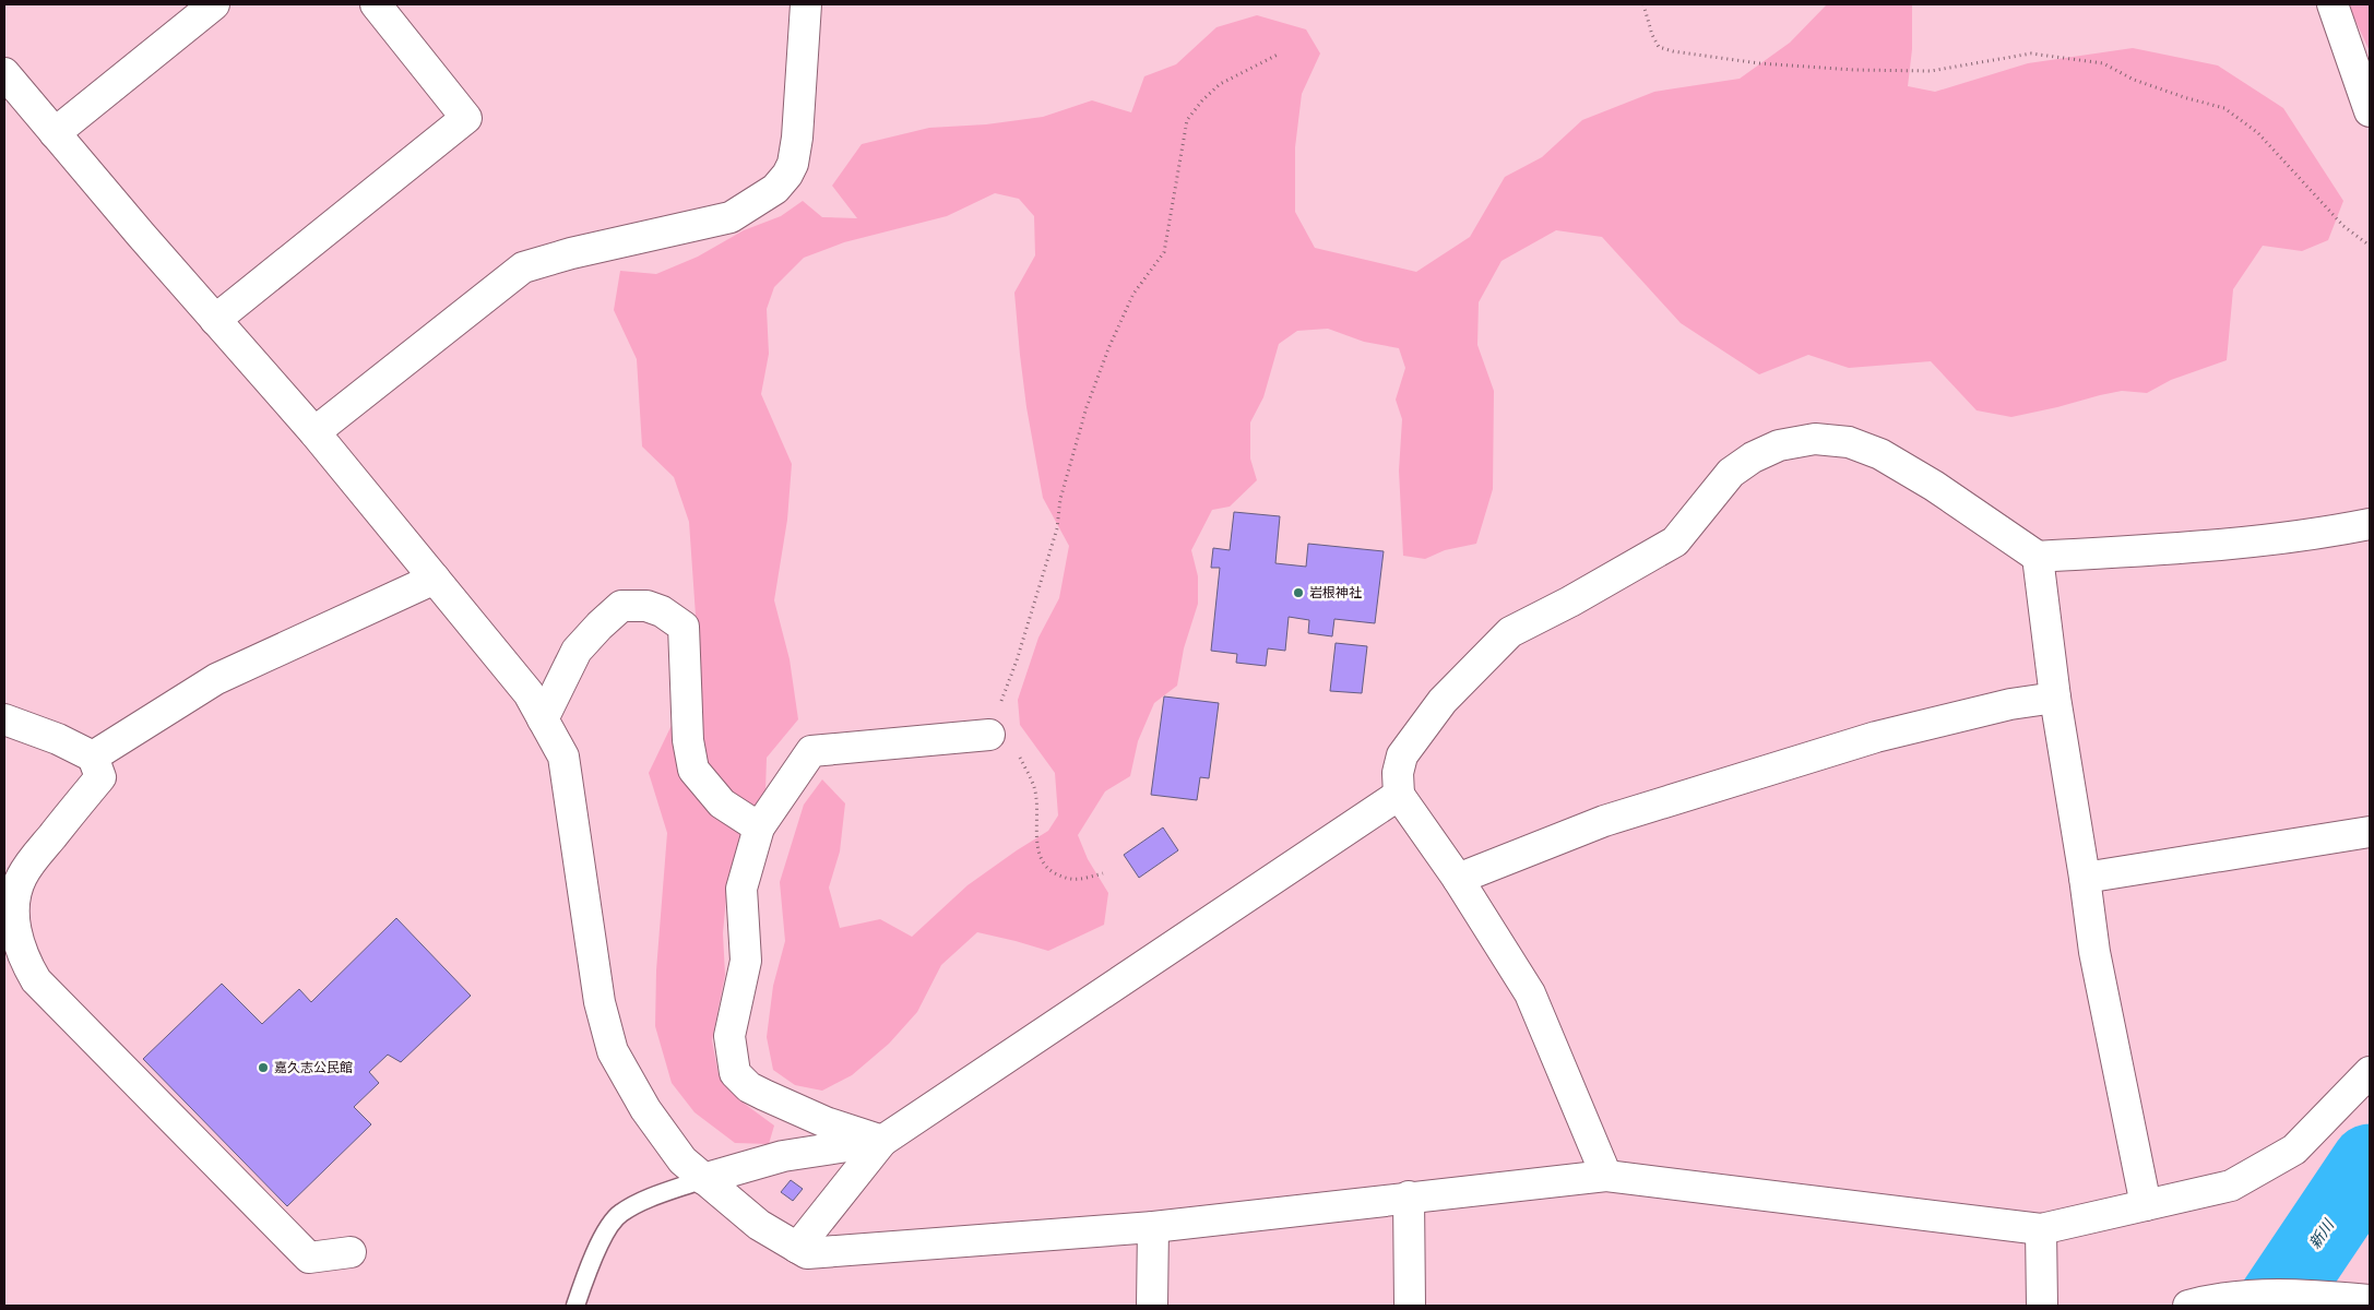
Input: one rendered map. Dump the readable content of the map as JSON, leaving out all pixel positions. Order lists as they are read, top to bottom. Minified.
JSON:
{"water":["新川"],"places":["岩根神社","嘉久志公民館"]}
